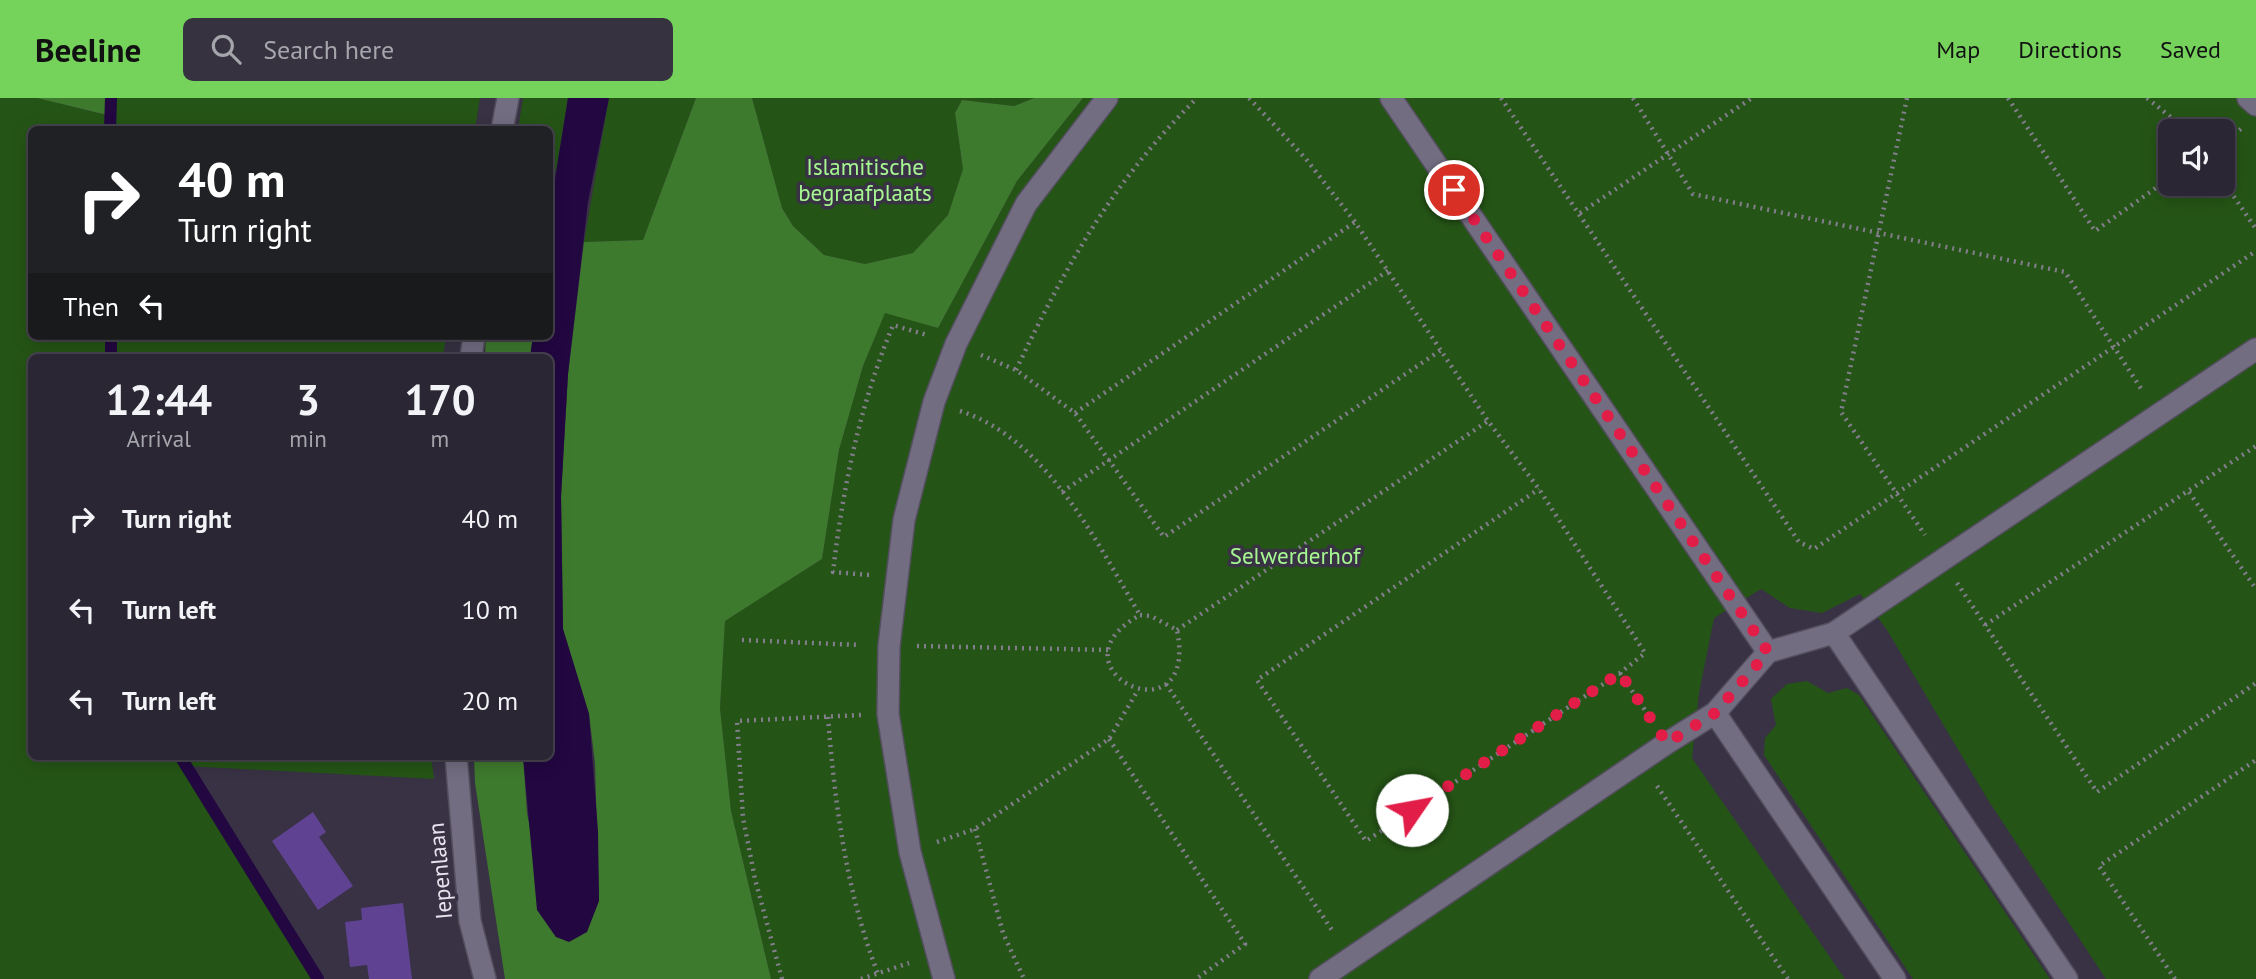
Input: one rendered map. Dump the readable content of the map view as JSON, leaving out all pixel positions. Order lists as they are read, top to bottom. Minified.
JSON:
{"streets":{"street":["Iepenlaan"]},"parks":["Islamitische begraafplaats","Selwerderhof"],"page":{"header":"Beeline","search":"Search here","nav":["Map","Directions","Saved"],"turn":["40 m","Turn right"],"then":"Then","eta":["12:44","Arrival","3","min","170","m"],"list":[{"name":"Turn right","value":"40 m"},{"name":"Turn left","value":"10 m"},{"name":"Turn left","value":"20 m"}]}}
